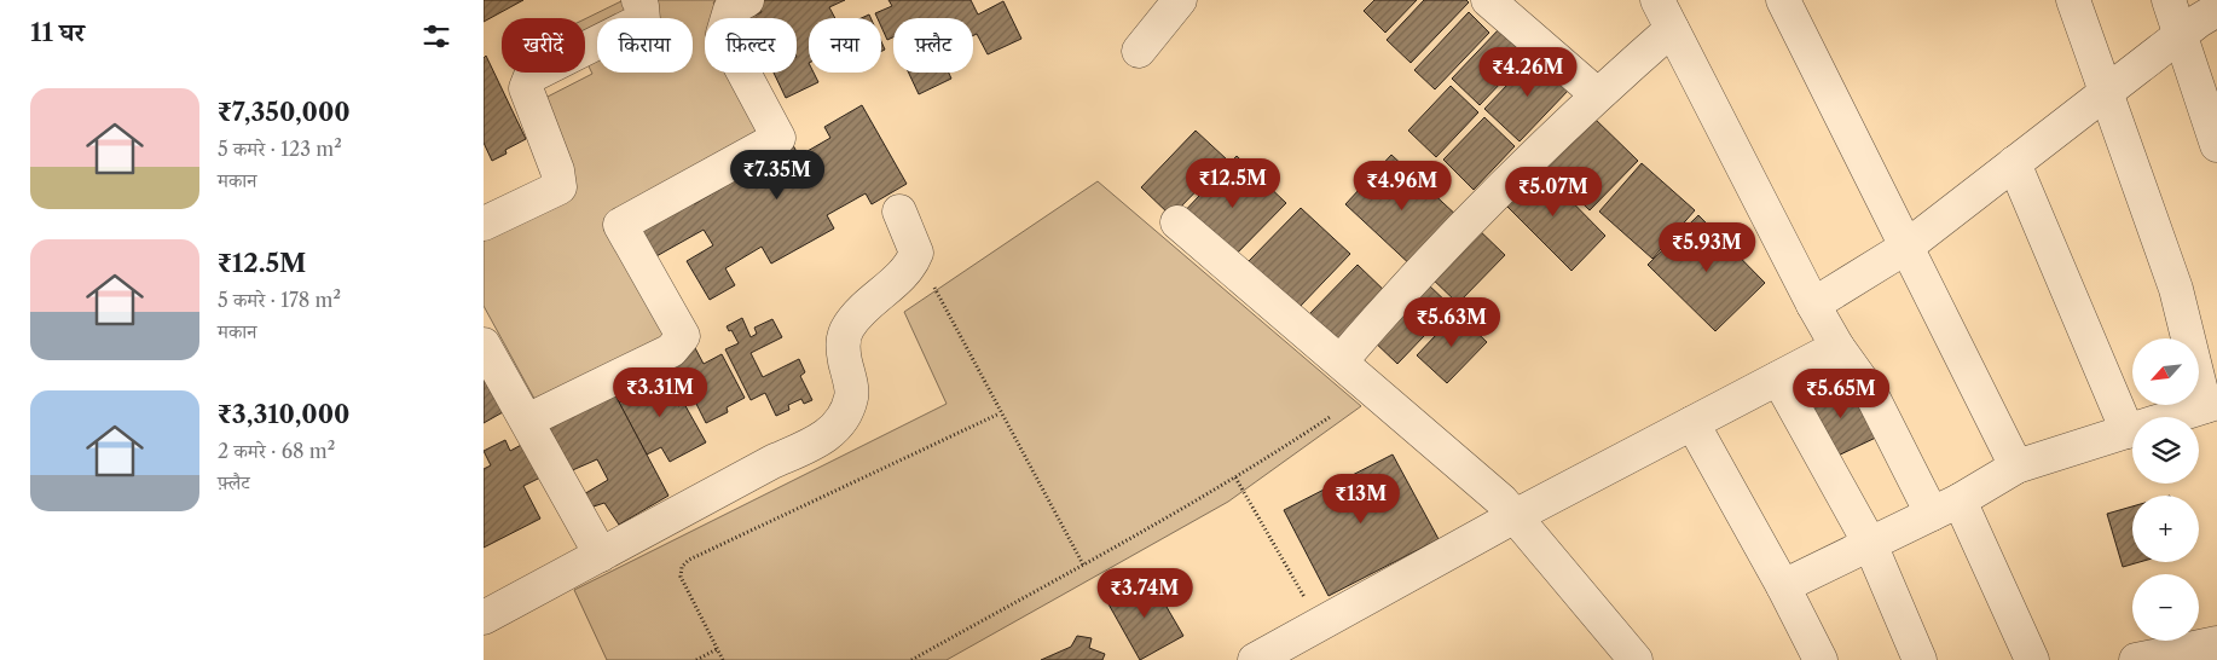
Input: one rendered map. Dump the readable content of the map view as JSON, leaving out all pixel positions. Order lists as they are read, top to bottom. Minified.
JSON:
{"north":"bottom left","page":{"heading":"11 घर","chip":["खरीदें","किराया","फ़िल्टर","नया","फ़्लैट"],"price":["₹4.26M","₹7.35M","₹12.5M","₹4.96M","₹5.07M","₹5.93M","₹5.63M","₹3.31M","₹5.65M","₹13M","₹3.74M"],"list":[{"name":"₹7,350,000","note":"5 कमरे · 123 m² · मकान"},{"name":"₹12.5M","note":"5 कमरे · 178 m² · मकान"},{"name":"₹3,310,000","note":"2 कमरे · 68 m² · फ़्लैट"}],"map_buttons":["+","−"]}}
